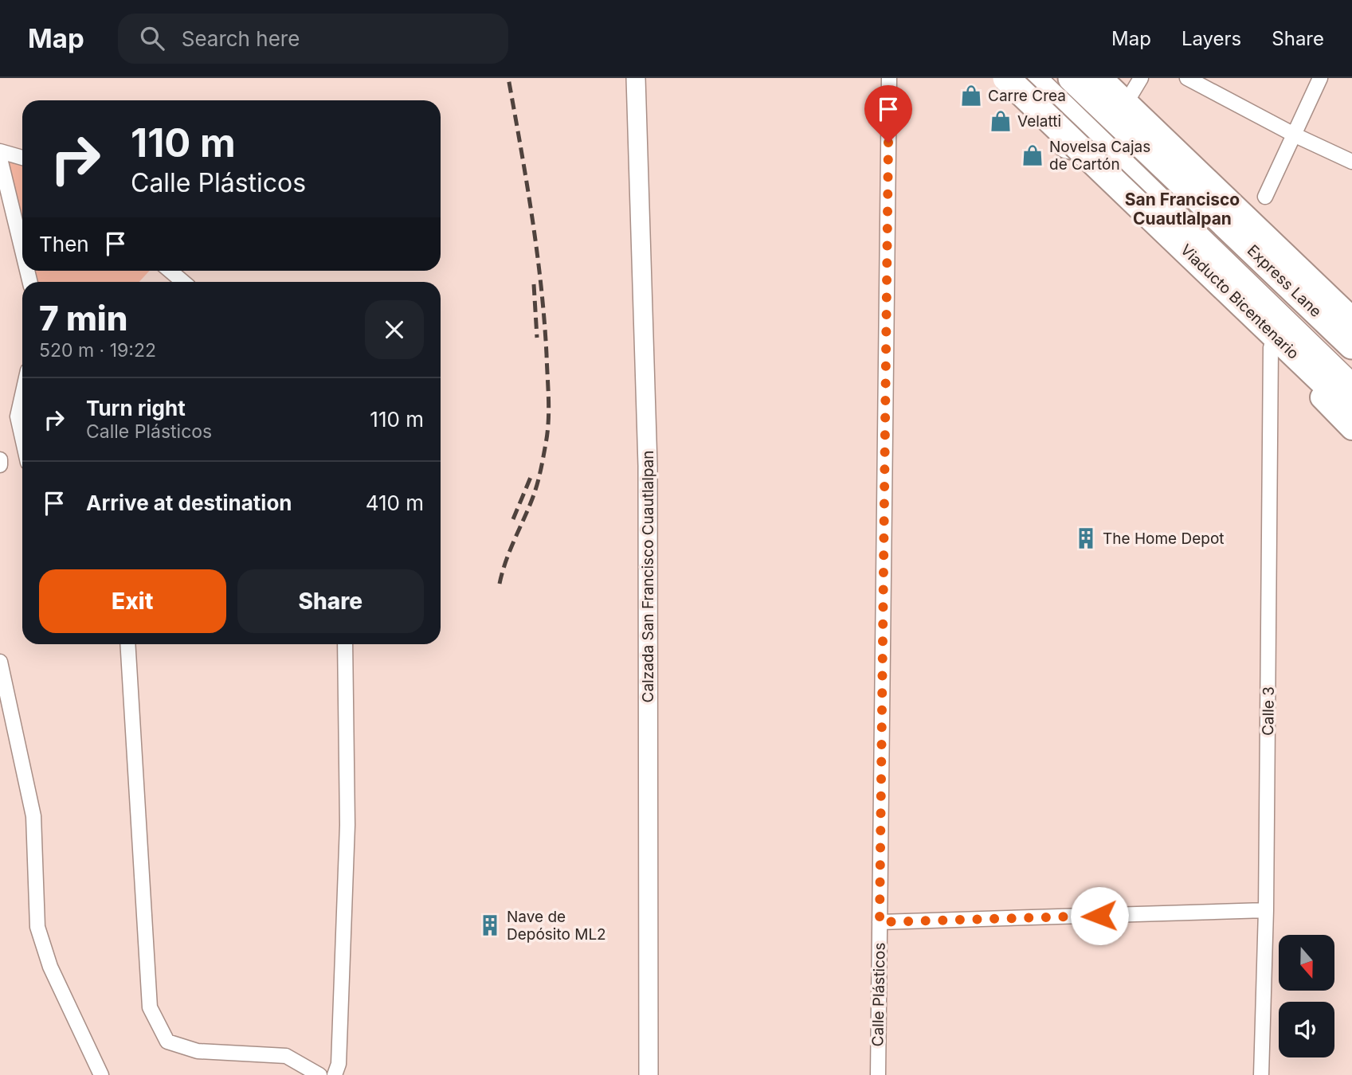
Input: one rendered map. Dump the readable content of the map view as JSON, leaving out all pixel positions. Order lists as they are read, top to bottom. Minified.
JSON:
{"streets":{"highway":["Express Lane","Viaducto Bicentenario"],"street":["Calzada San Francisco Cuautlalpan","Calle 3","Calle Plásticos"]},"districts":["San Francisco Cuautlalpan"],"places":{"shop":["Carre Crea","Velatti","Novelsa Cajas de Cartón"],"building":["The Home Depot","Nave de Depósito ML2"]},"north":"bottom","page":{"header":"Map","search":"Search here","nav":["Map","Layers","Share"],"turn":["110 m","Calle Plásticos"],"then":"Then","heading":["7 min","520 m · 19:22"],"list":[{"name":"Turn right","note":"Calle Plásticos","value":"110 m"},{"name":"Arrive at destination","value":"410 m"}],"buttons":["Exit","Share"]}}
